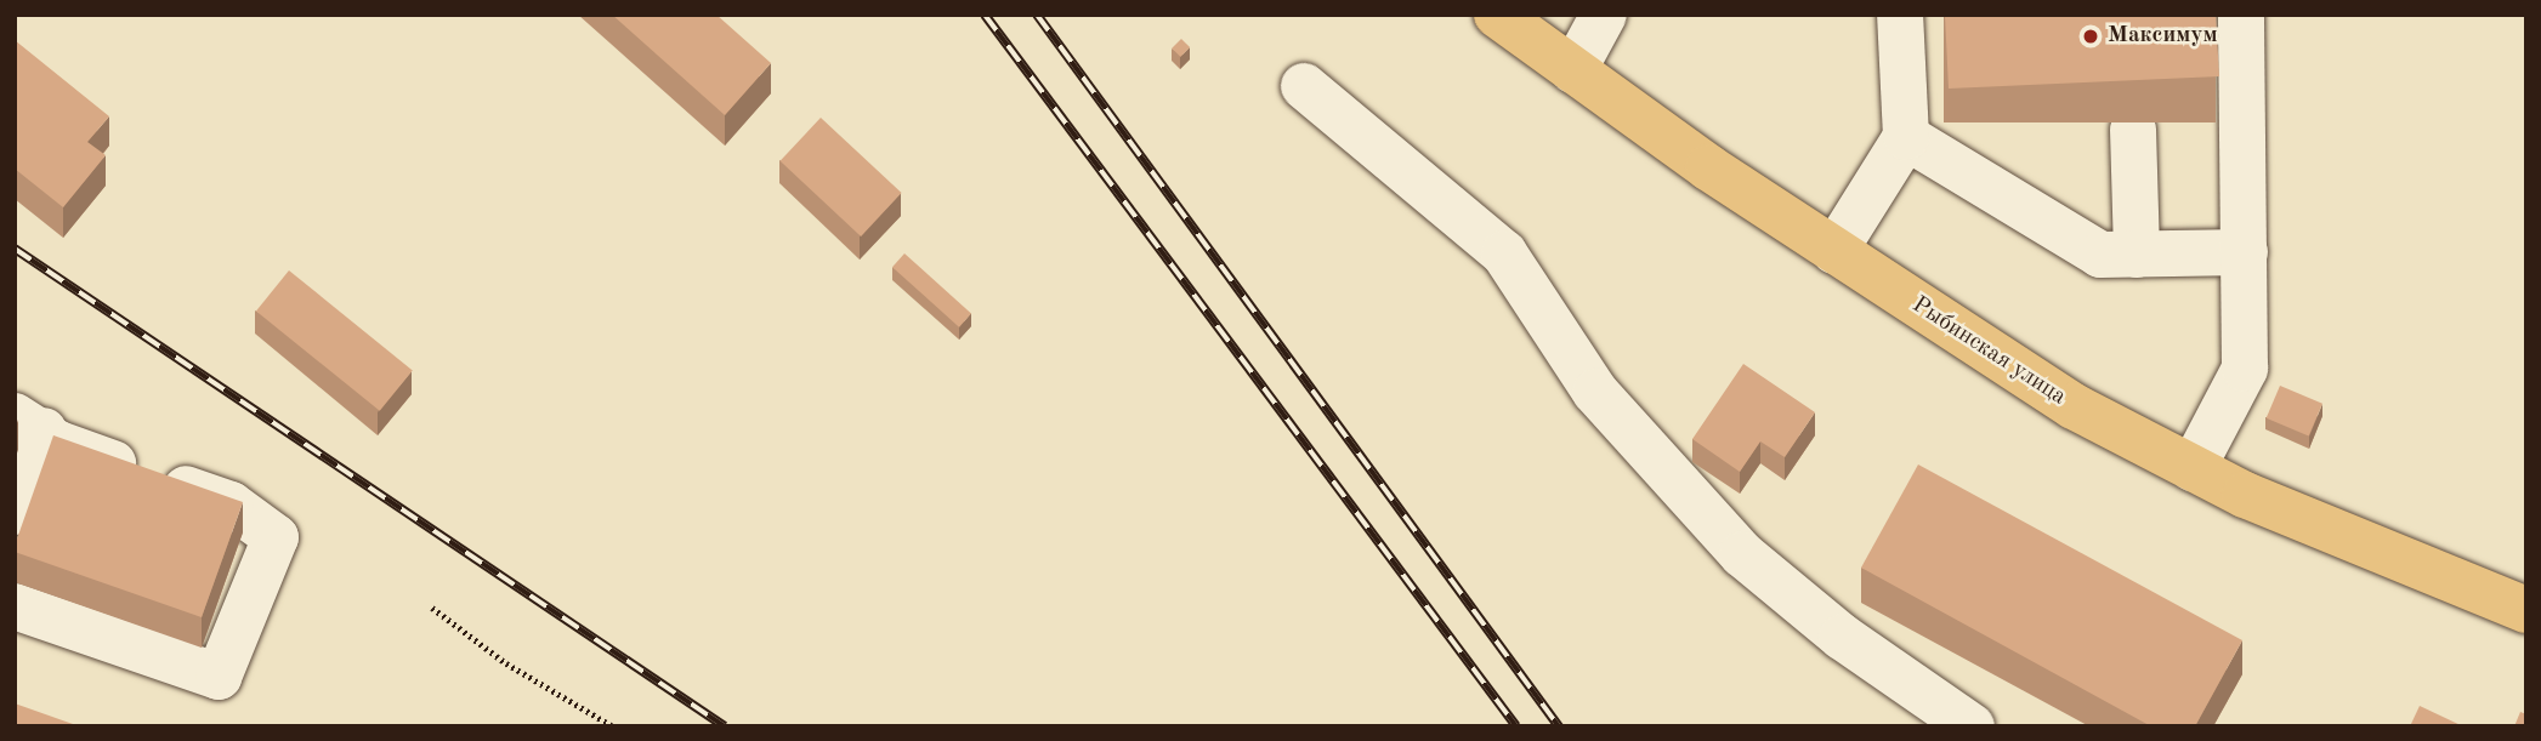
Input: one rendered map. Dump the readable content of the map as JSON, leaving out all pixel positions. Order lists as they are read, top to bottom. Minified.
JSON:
{"streets":{"main road":["Рыбинская улица"]},"places":["Максимум"]}
